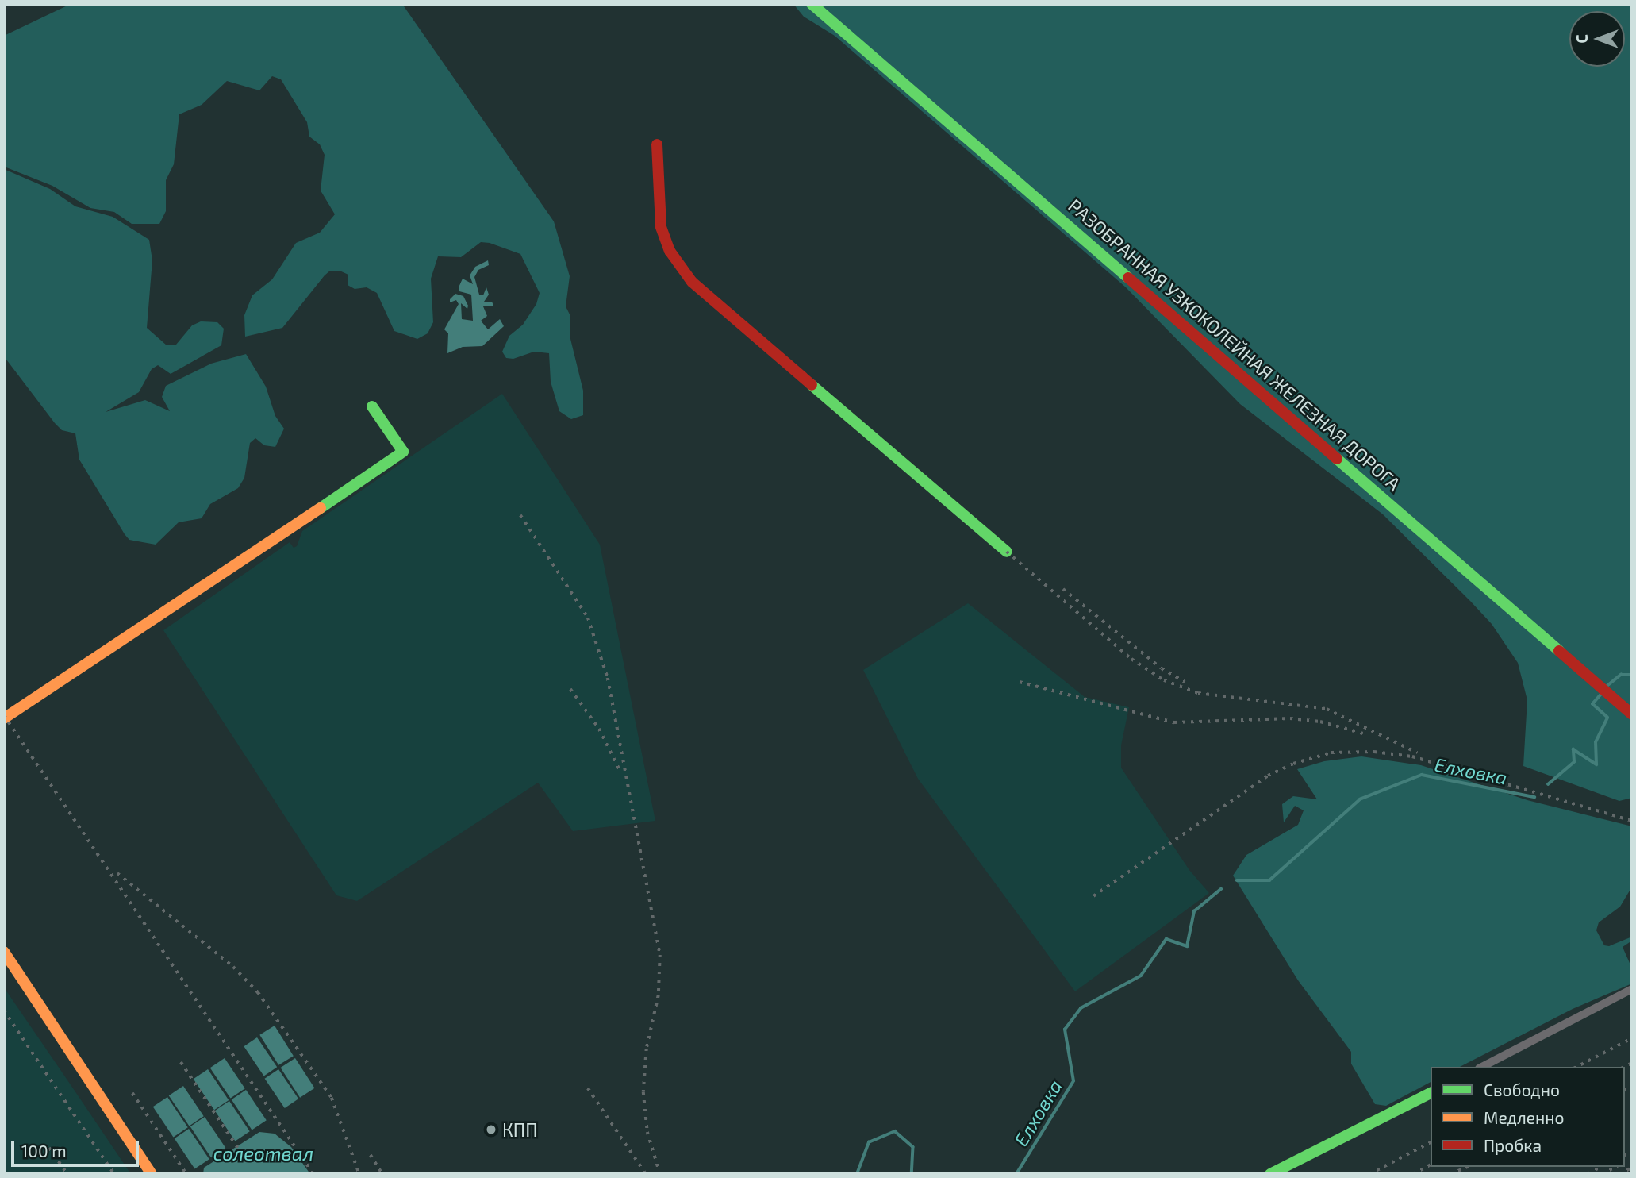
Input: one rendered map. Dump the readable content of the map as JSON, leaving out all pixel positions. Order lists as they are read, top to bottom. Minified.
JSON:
{"streets":{"street":["РАЗОБРАННАЯ УЗКОКОЛЕЙНАЯ ЖЕЛЕЗНАЯ ДОРОГА"]},"water":["Елховка","солеотвал"],"places":["КПП"],"legend":["Свободно","Медленно","Пробка"],"scale_bar":"100 m","north":"left"}
